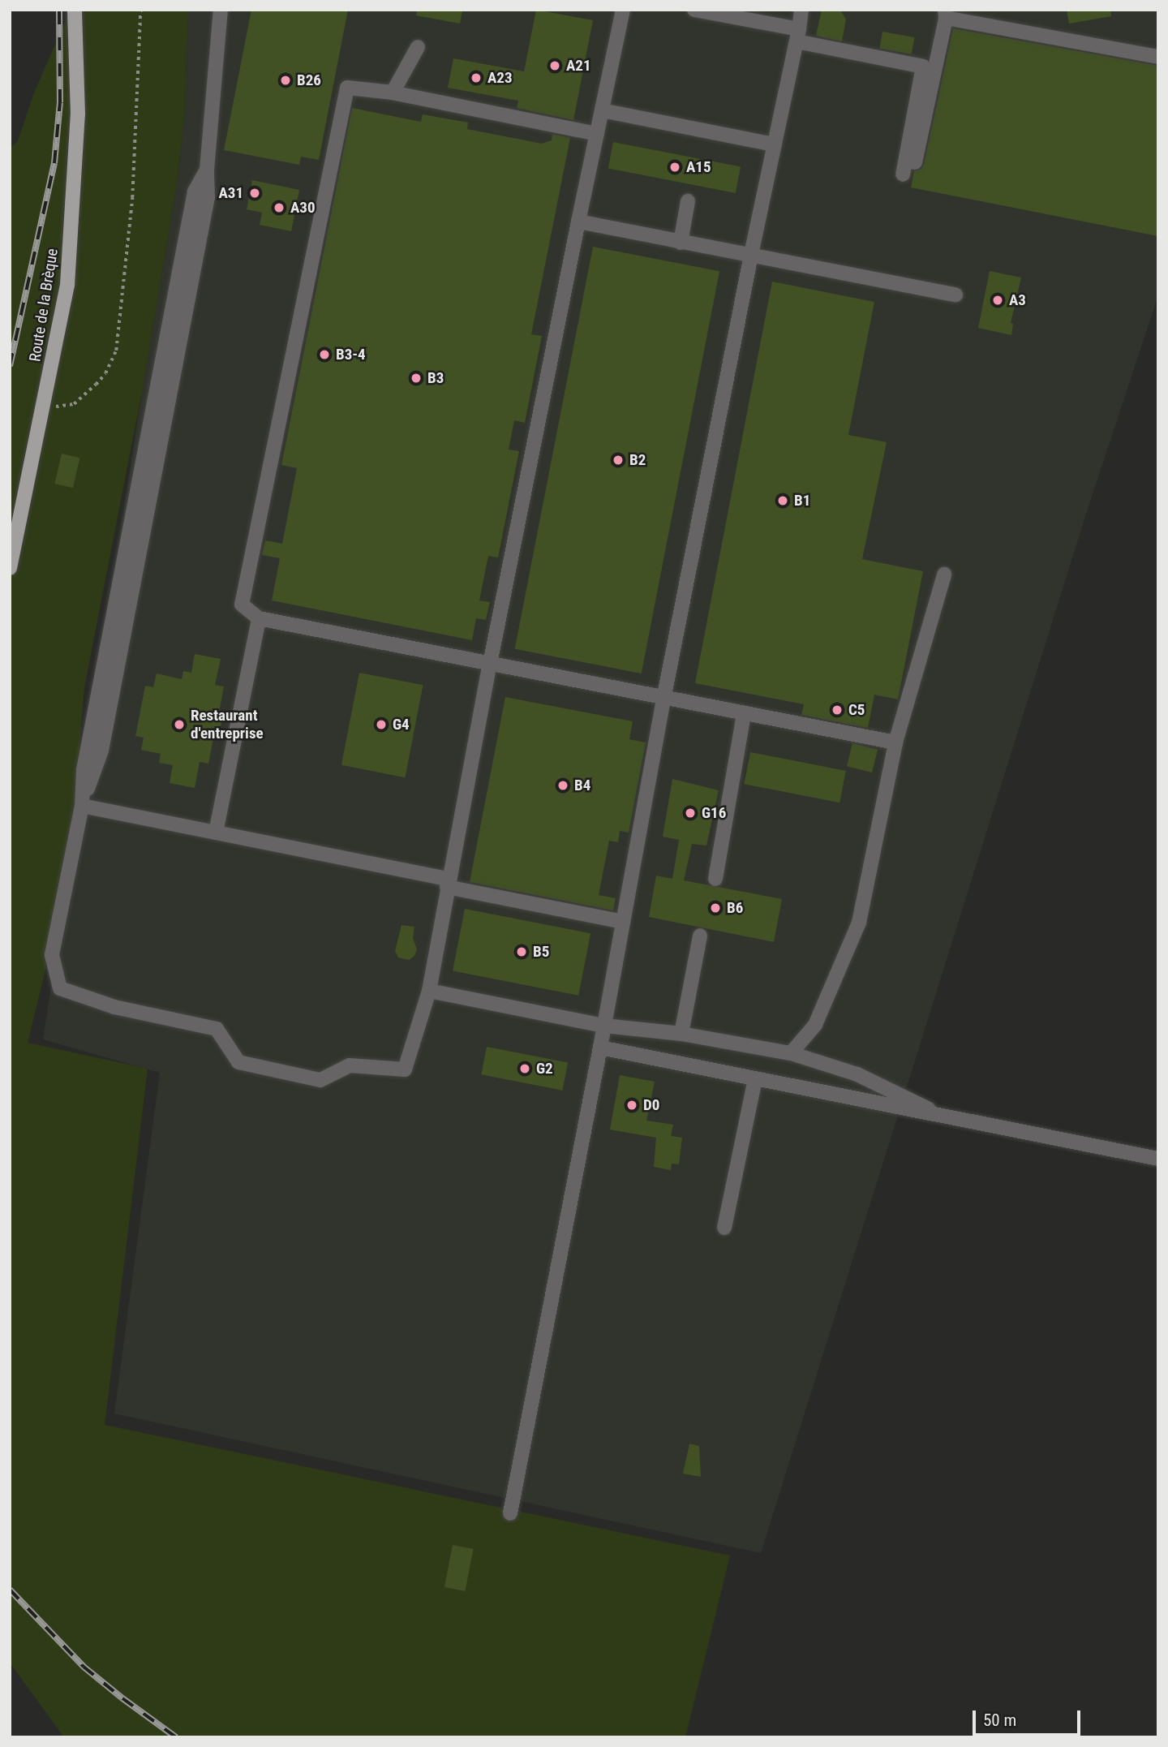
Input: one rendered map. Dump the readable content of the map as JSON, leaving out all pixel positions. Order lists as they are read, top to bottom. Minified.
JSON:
{"streets":{"main road":["Route de la Brèque"]},"places":["A21","A23","B26","A15","A31","A30","A3","B3-4","B3","B2","B1","C5","Restaurant d'entreprise","G4","B4","G16","B6","B5","G2","D0"],"scale_bar":"50 m"}
